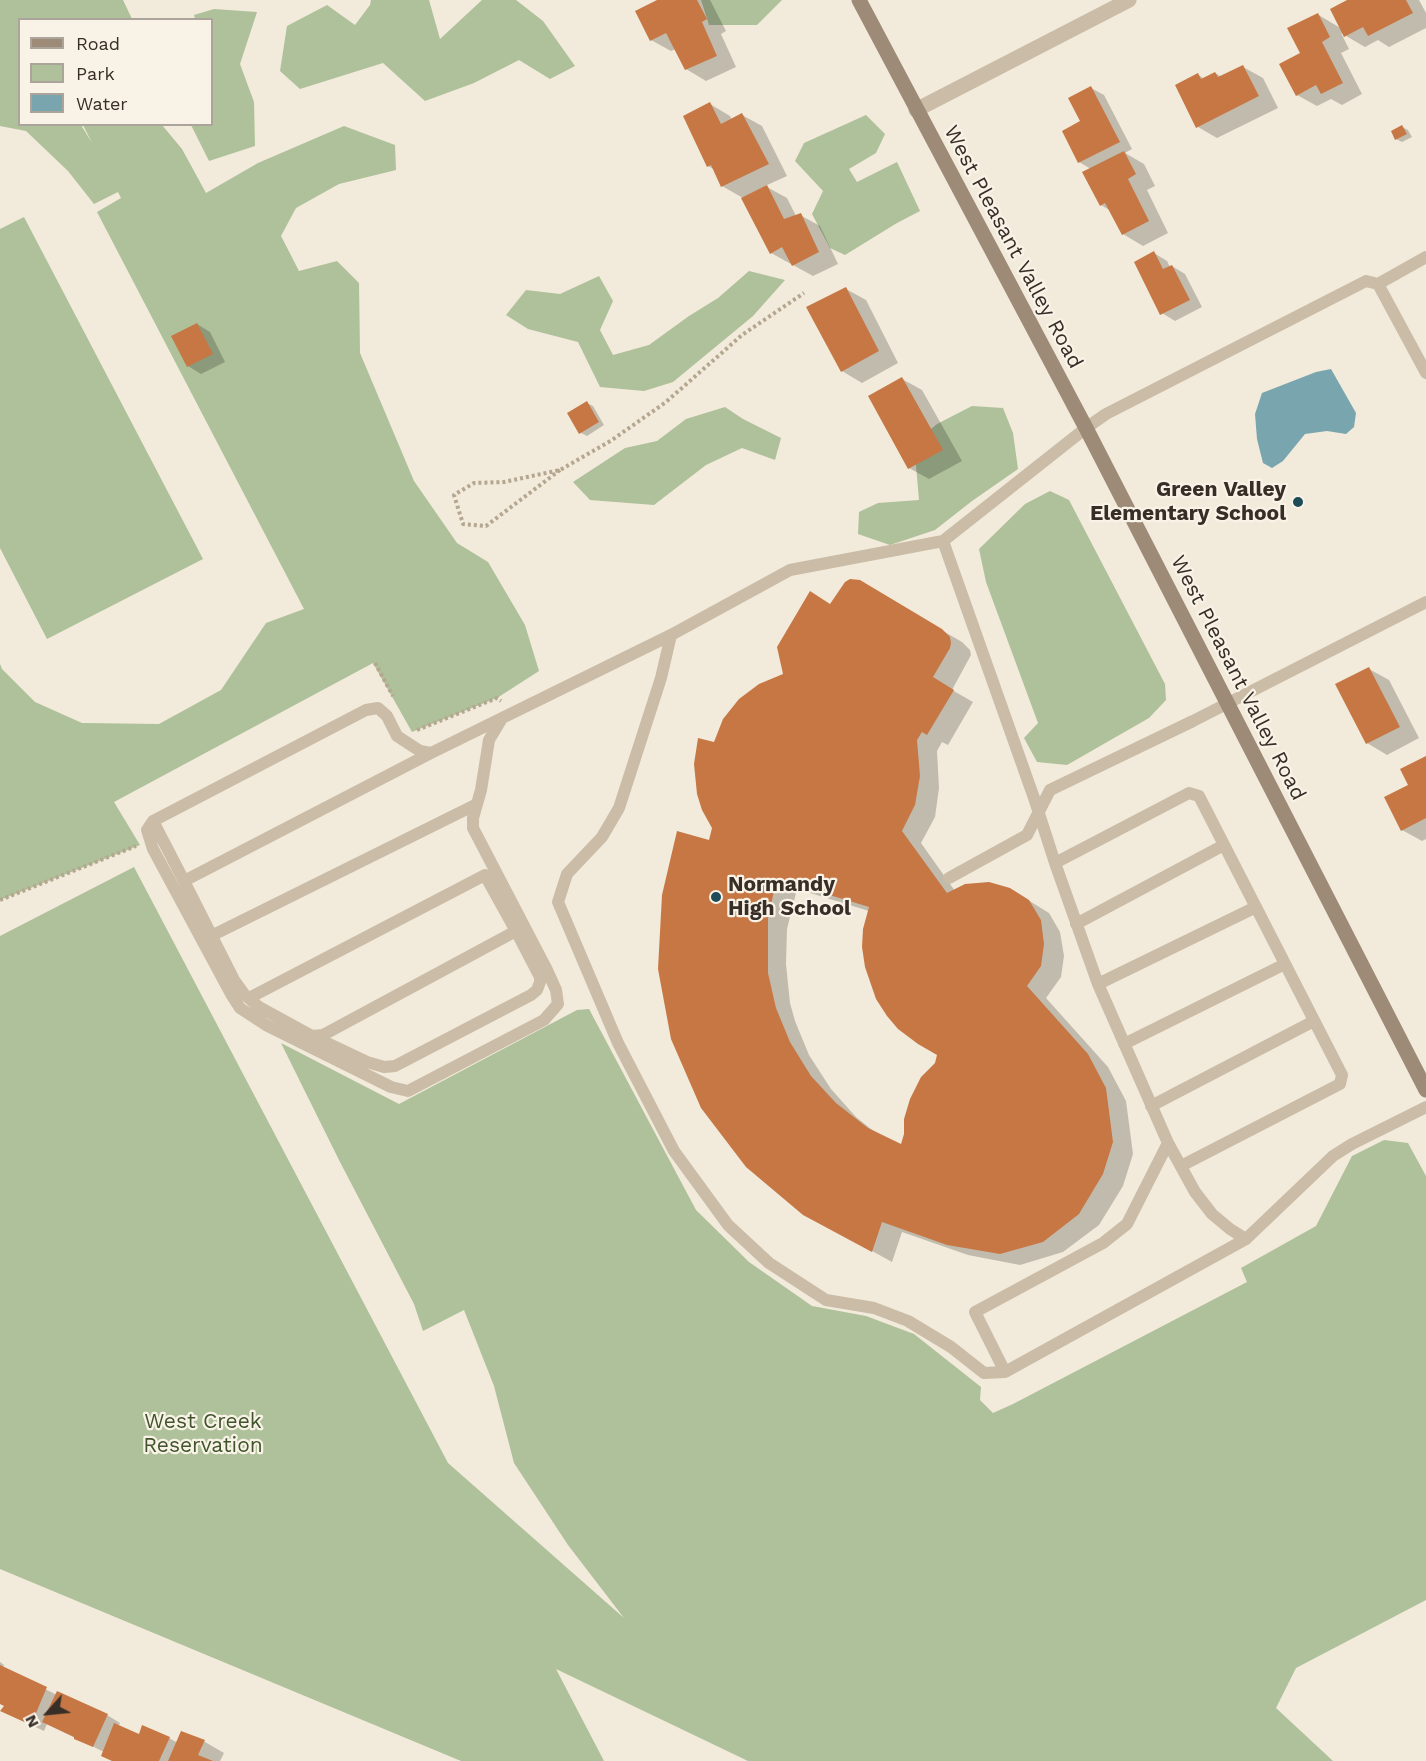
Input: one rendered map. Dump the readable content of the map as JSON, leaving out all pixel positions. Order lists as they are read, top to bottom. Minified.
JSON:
{"streets":{"main road":["West Pleasant Valley Road"]},"parks":["West Creek Reservation"],"places":["Green Valley Elementary School","Normandy High School"],"legend":["Road","Park","Water"],"north":"bottom left"}
